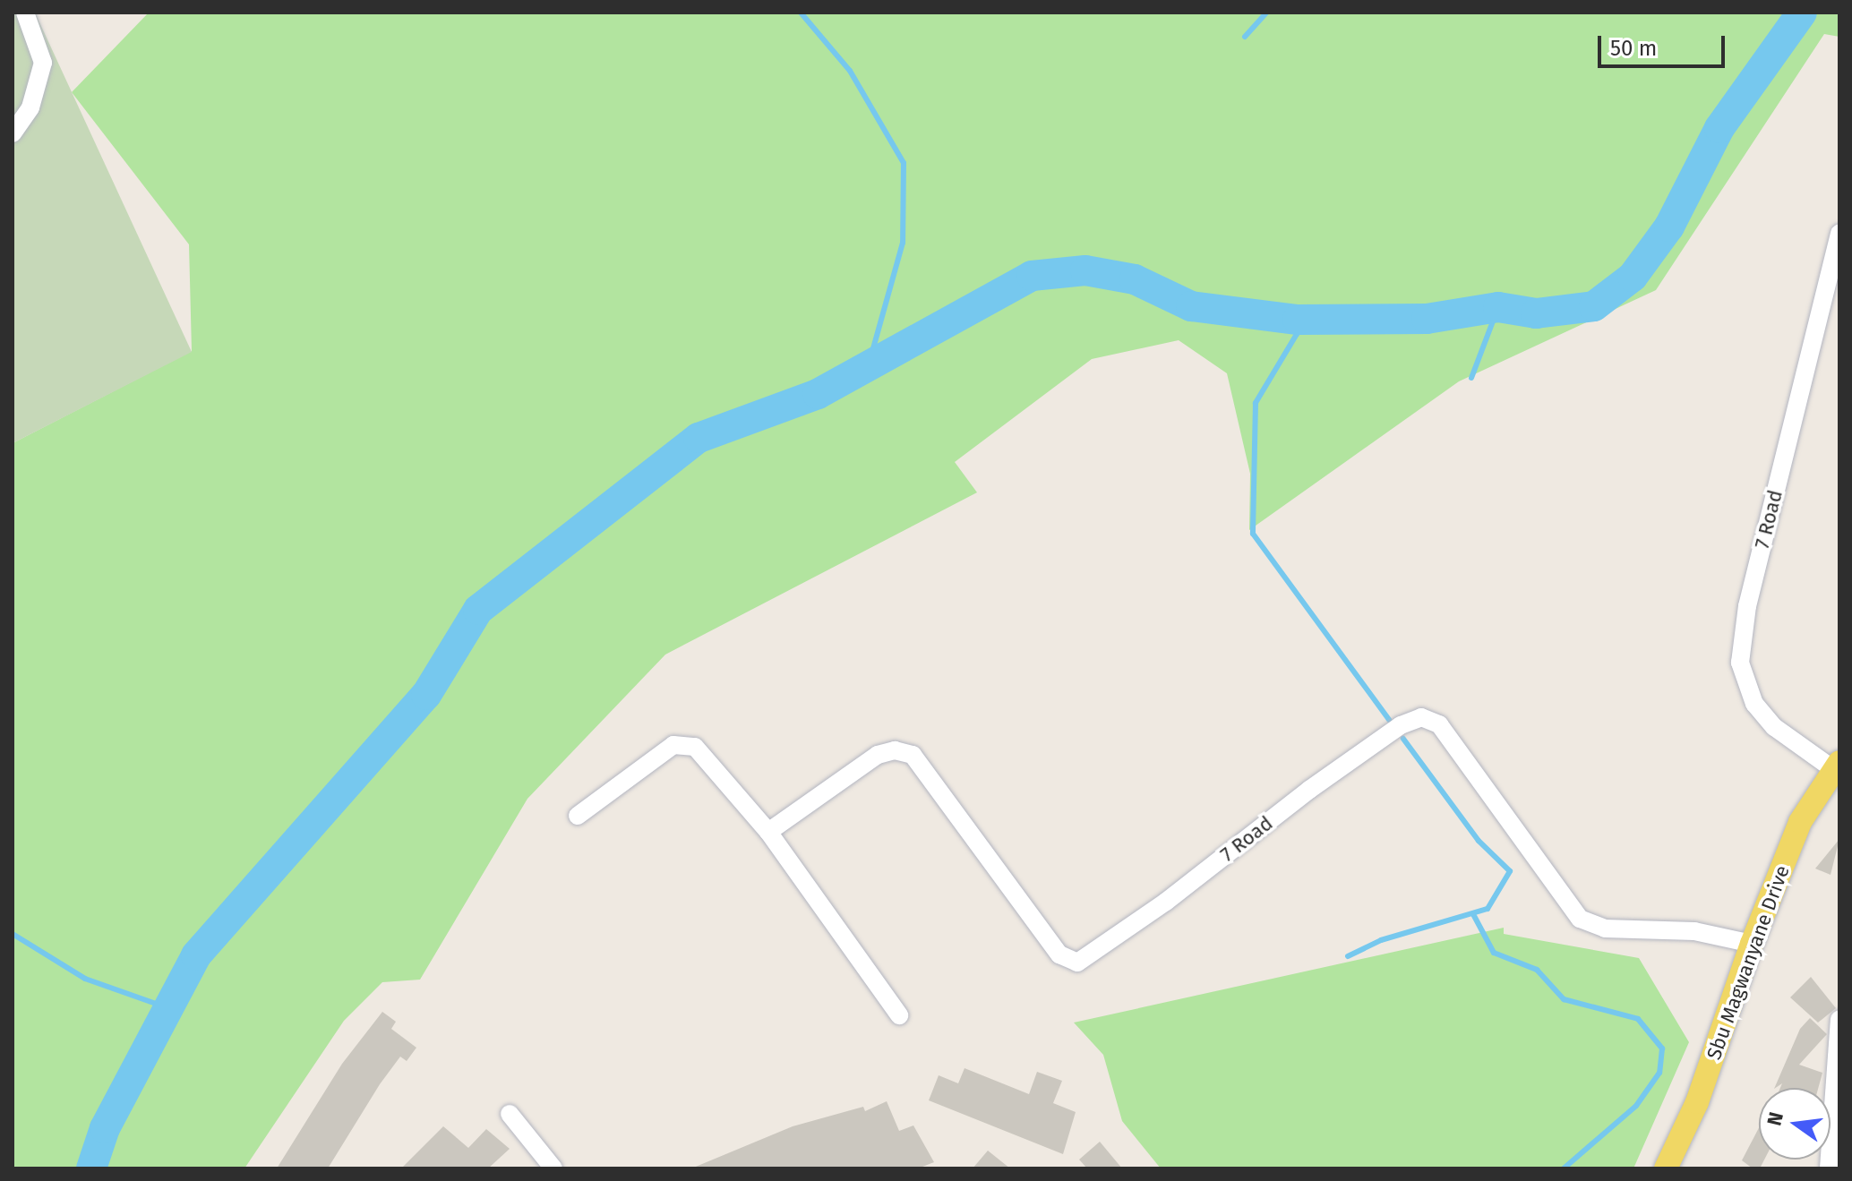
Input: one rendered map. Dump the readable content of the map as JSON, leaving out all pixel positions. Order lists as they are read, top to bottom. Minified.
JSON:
{"streets":{"main road":["Sbu Magwanyane Drive"],"street":["7 Road"]},"crossings":[["7 Road","Sbu Magwanyane Drive"]],"scale_bar":"50 m","north":"left"}
